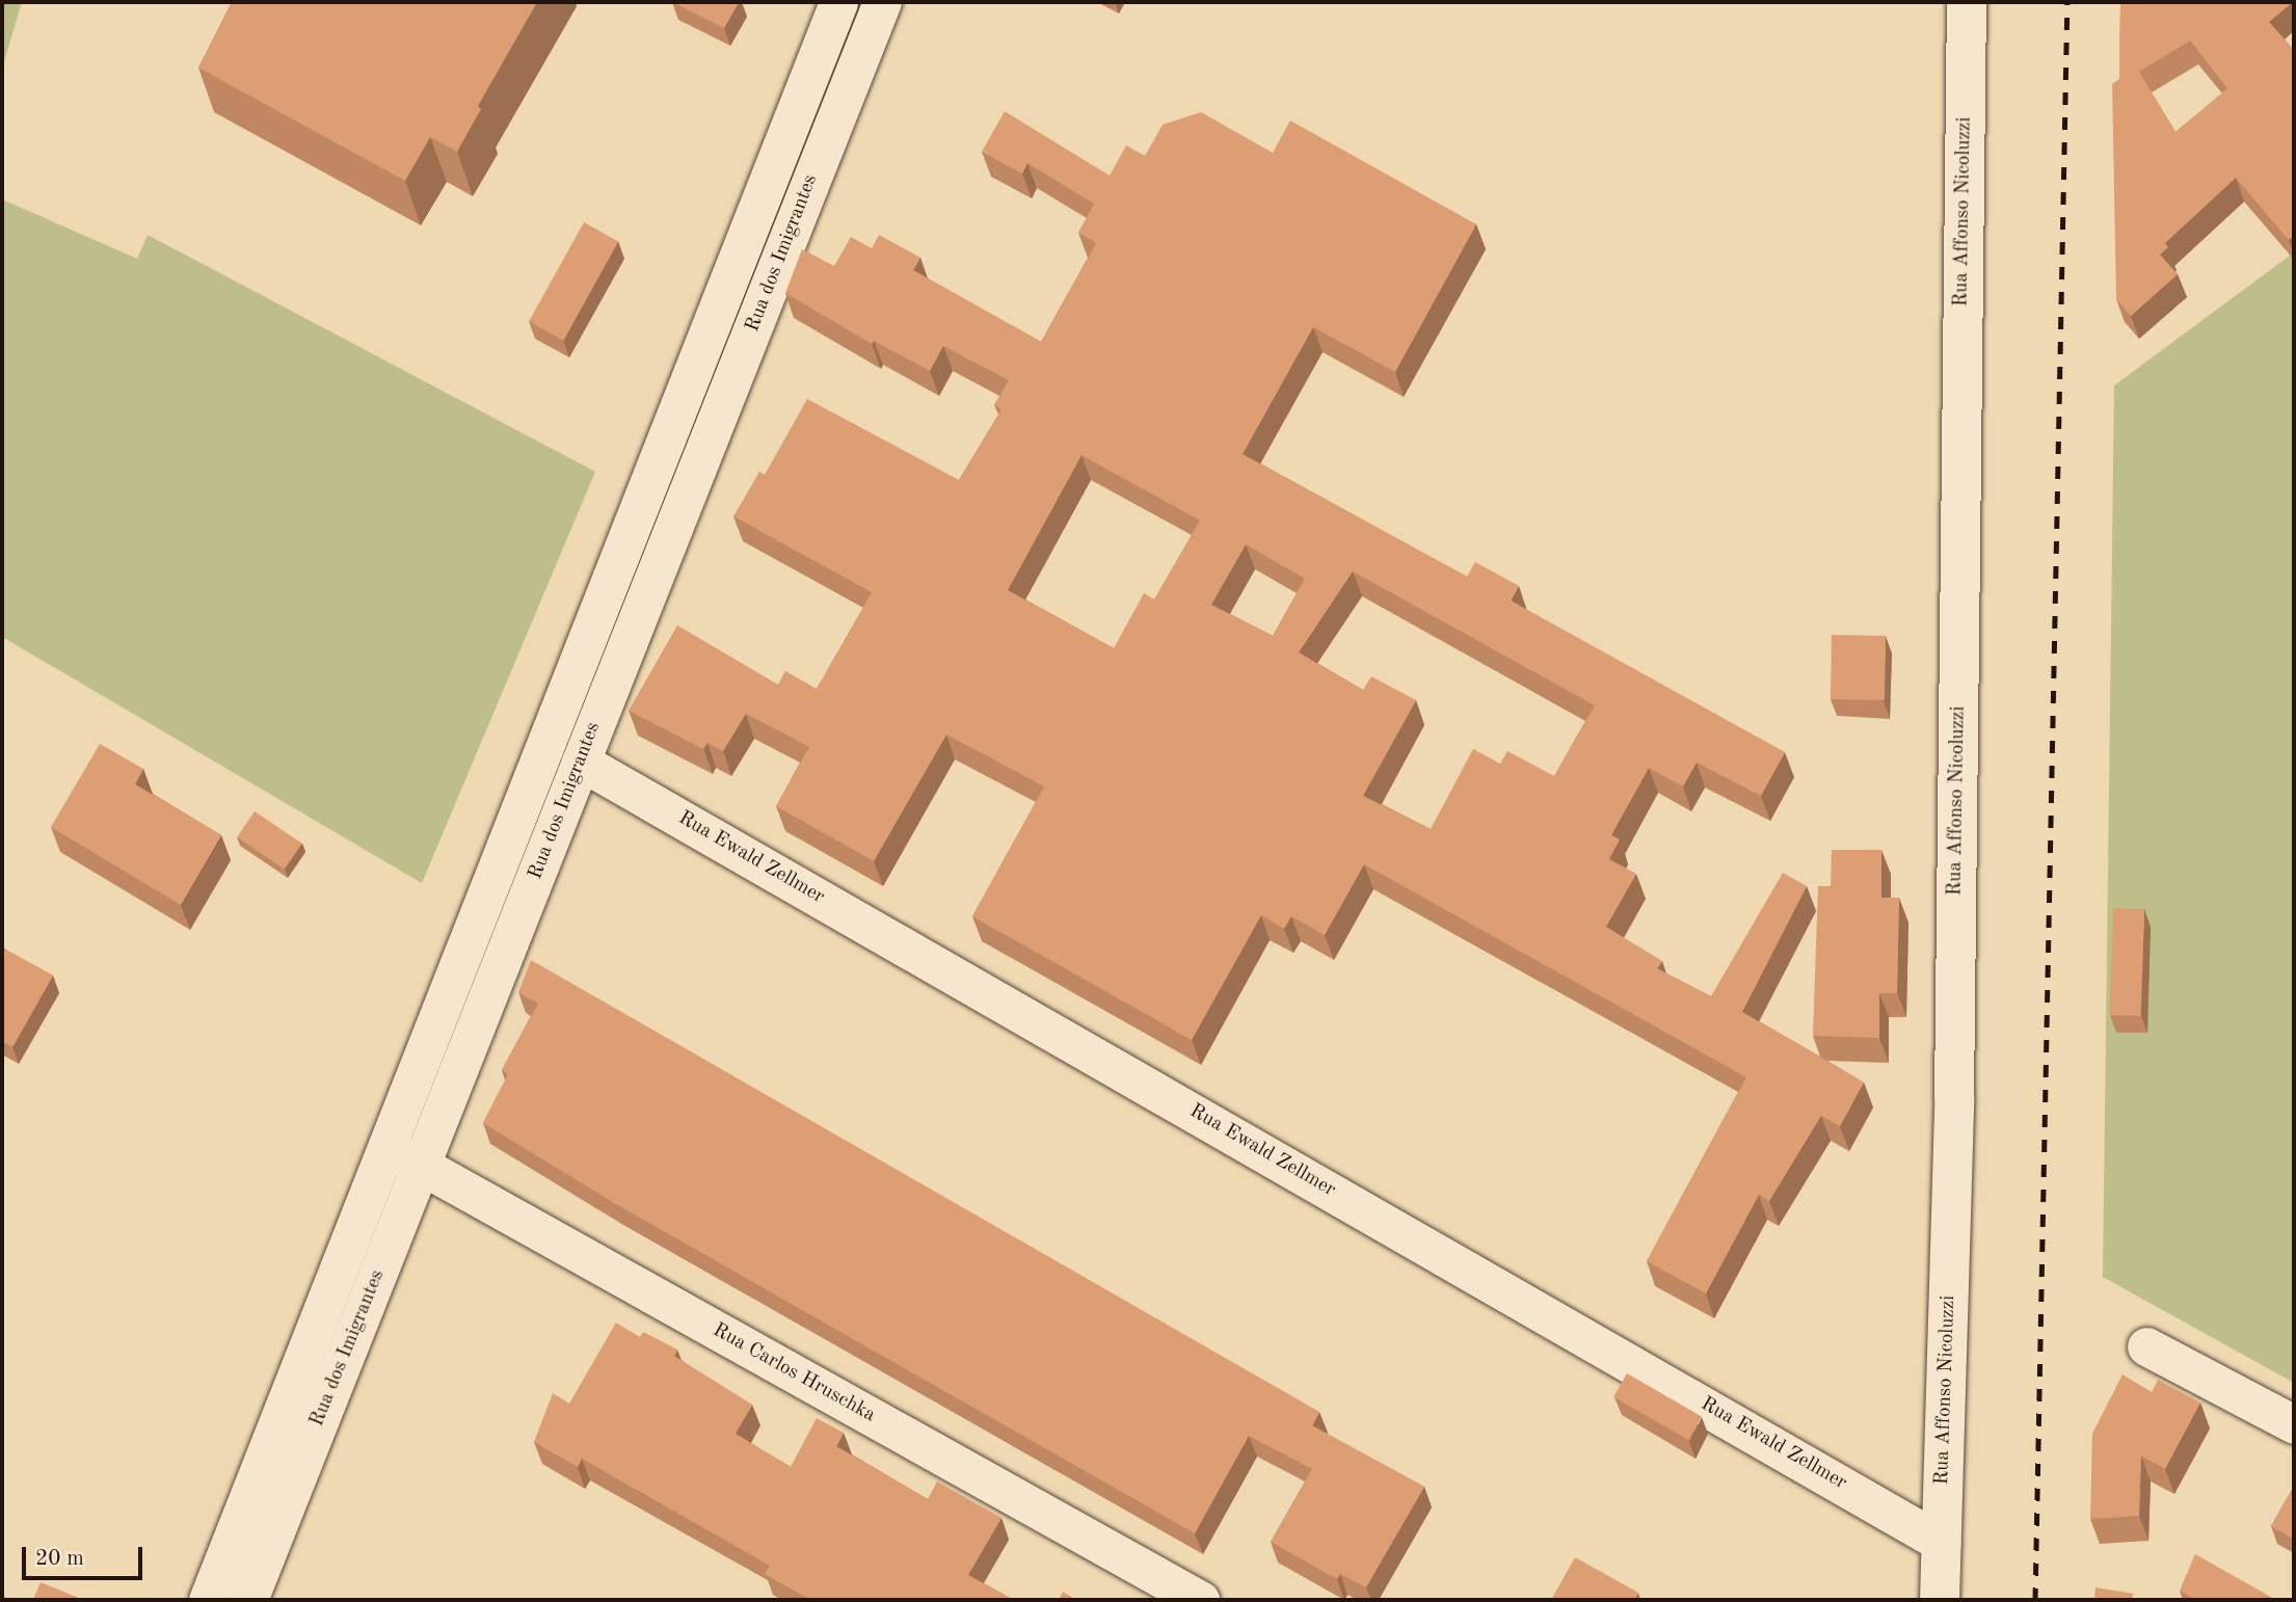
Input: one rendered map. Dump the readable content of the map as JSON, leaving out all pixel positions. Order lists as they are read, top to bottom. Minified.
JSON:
{"streets":{"street":["Rua Affonso Nicoluzzi","Rua dos Imigrantes","Rua Ewald Zellmer","Rua Carlos Hruschka"]},"crossings":[["Rua Affonso Nicoluzzi","Rua Ewald Zellmer"],["Rua dos Imigrantes","Rua Ewald Zellmer"],["Rua dos Imigrantes","Rua Carlos Hruschka"]],"scale_bar":"20 m"}
